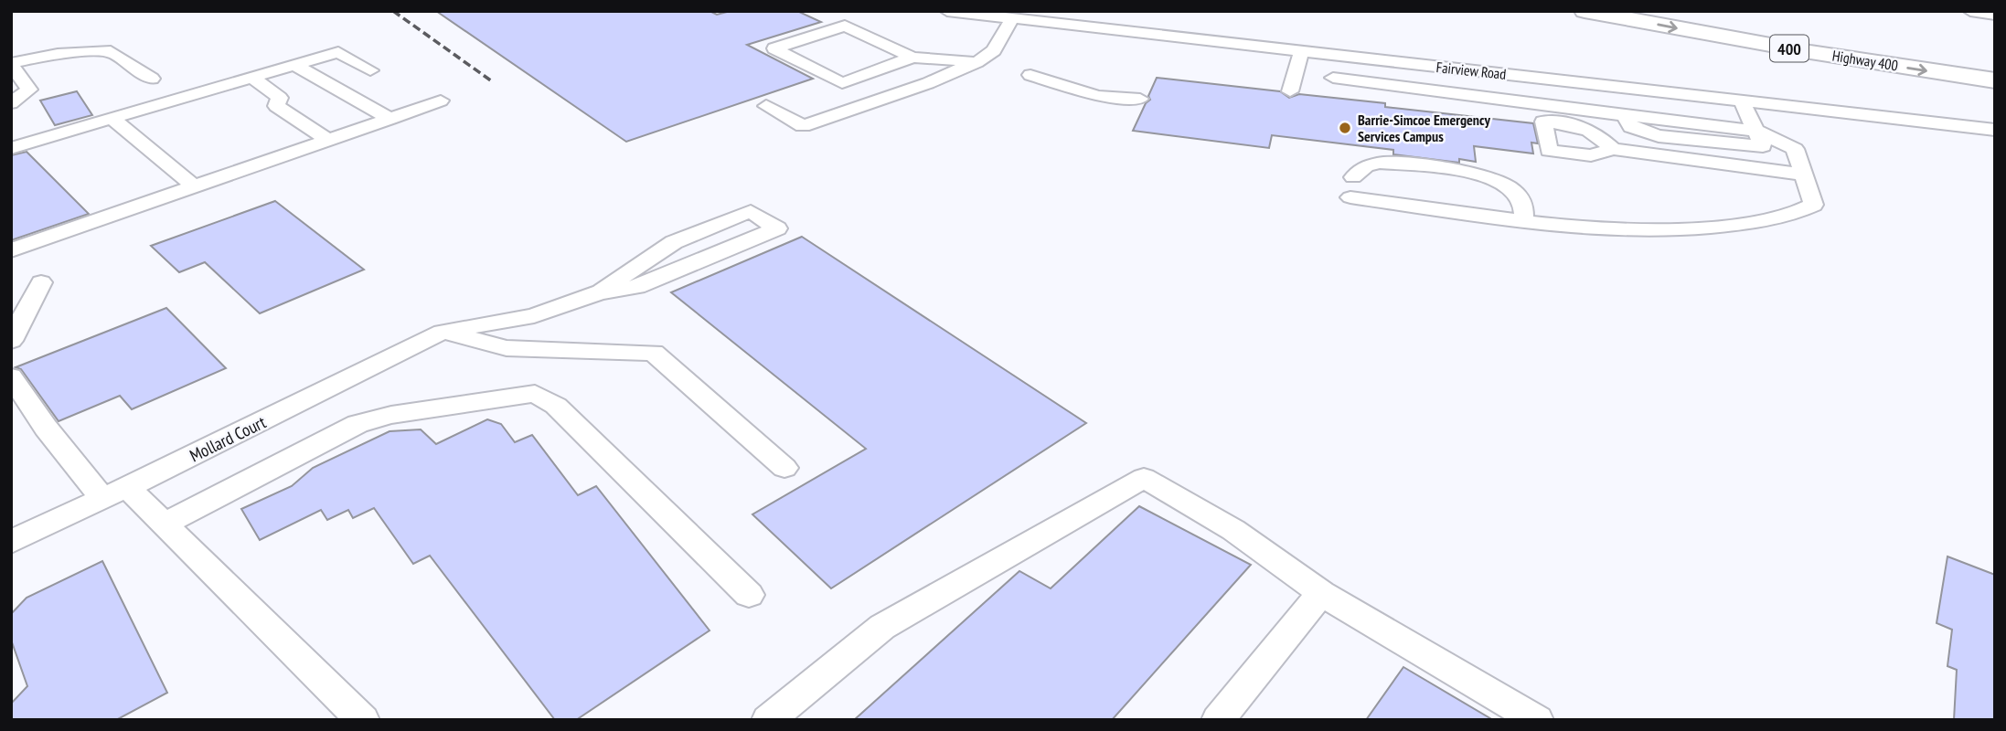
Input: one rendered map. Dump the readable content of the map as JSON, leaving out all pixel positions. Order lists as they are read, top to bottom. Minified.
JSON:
{"streets":{"highway":["400","Highway 400"],"street":["Fairview Road","Mollard Court"]},"places":["Barrie-Simcoe Emergency Services Campus"]}
